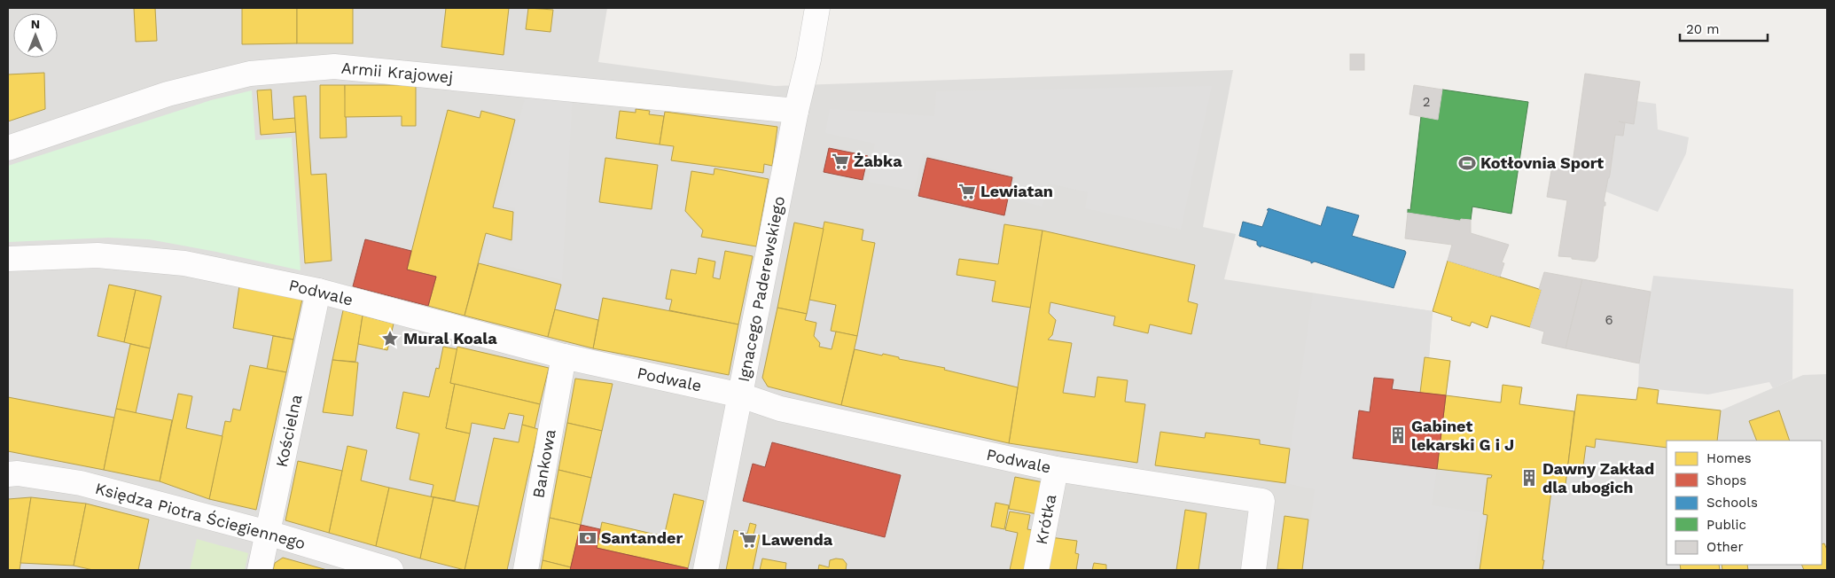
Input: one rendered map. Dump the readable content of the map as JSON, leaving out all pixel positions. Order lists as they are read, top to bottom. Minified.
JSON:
{"streets":{"street":["Armii Krajowej","Ignacego Paderewskiego","Podwale","Kościelna","Bankowa","Księdza Piotra Ściegiennego","Krótka"]},"crossings":[["Armii Krajowej","Ignacego Paderewskiego"],["Ignacego Paderewskiego","Podwale"],["Podwale","Kościelna"],["Podwale","Bankowa"],["Podwale","Krótka"],["Kościelna","Księdza Piotra Ściegiennego"]],"places":{"supermarket":["Żabka","Lewiatan","Lawenda"],"sports":["Kotłovnia Sport"],"place":["Mural Koala"],"building":["Gabinet lekarski G i J","Dawny Zakład dla ubogich"],"bank":["Santander"]},"house_numbers":["2","6"],"legend":["Homes","Shops","Schools","Public","Other"],"scale_bar":"20 m","north":"top"}
